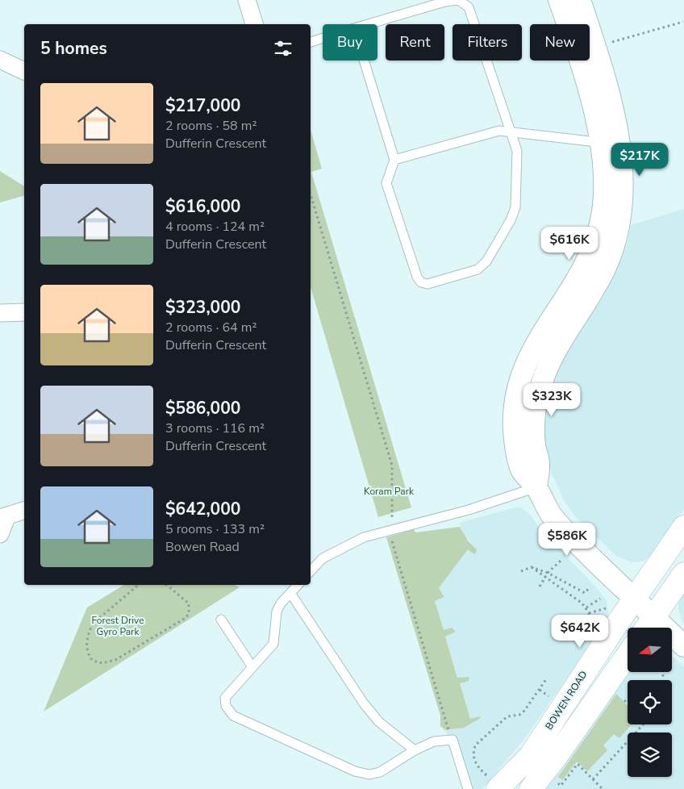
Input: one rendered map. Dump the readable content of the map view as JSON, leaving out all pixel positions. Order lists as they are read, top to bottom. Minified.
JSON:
{"streets":{"main road":["BOWEN ROAD"]},"parks":["Koram Park","Forest Drive Gyro Park"],"north":"left","page":{"chip":["Buy","Rent","Filters","New"],"heading":"5 homes","list":[{"name":"$217,000","note":"2 rooms · 58 m² · Dufferin Crescent"},{"name":"$616,000","note":"4 rooms · 124 m² · Dufferin Crescent"},{"name":"$323,000","note":"2 rooms · 64 m² · Dufferin Crescent"},{"name":"$586,000","note":"3 rooms · 116 m² · Dufferin Crescent"},{"name":"$642,000","note":"5 rooms · 133 m² · Bowen Road"}],"price":["$217K","$616K","$323K","$586K","$642K"]}}
